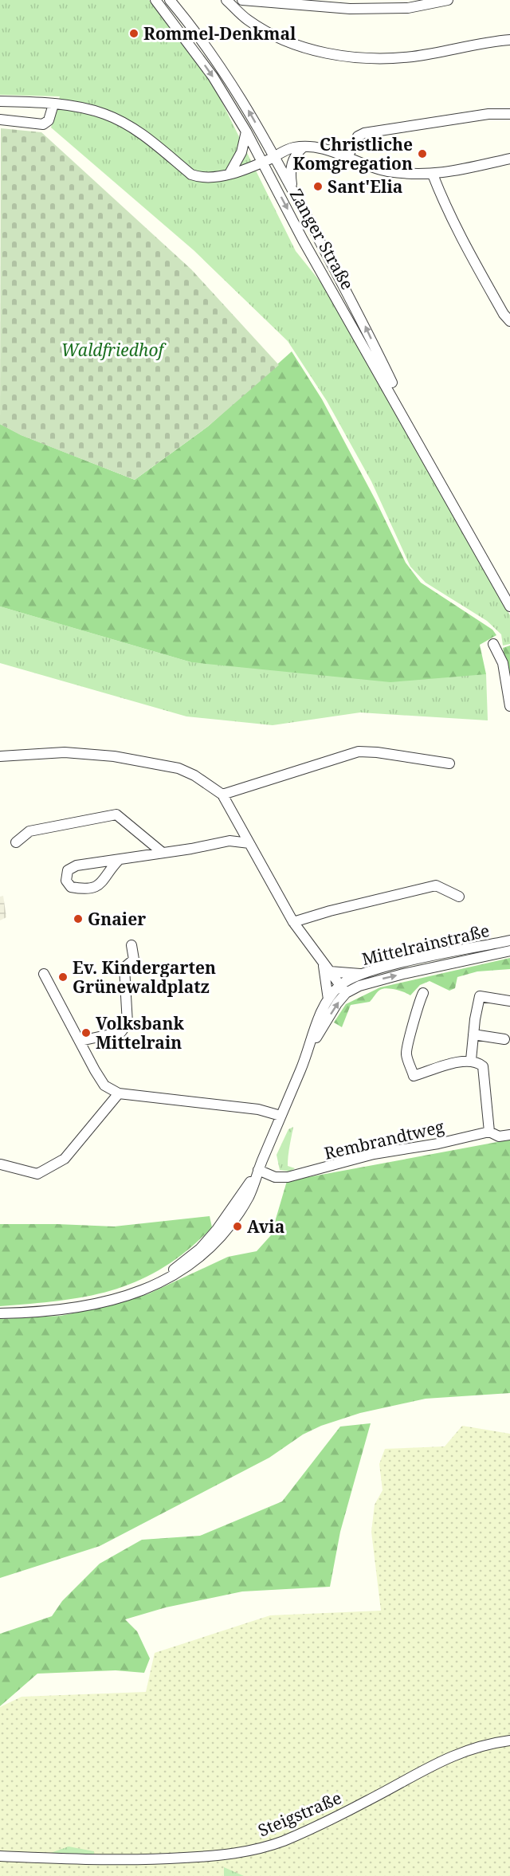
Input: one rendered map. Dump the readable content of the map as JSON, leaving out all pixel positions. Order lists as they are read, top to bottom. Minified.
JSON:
{"streets":{"street":["Zanger Straße","Mittelrainstraße","Rembrandtweg","Steigstraße"]},"crossings":[["Mittelrainstraße","Rembrandtweg"]],"parks":["Waldfriedhof"],"places":["Rommel-Denkmal","Christliche Komgregation","Sant'Elia","Gnaier","Ev. Kindergarten Grünewaldplatz","Volksbank Mittelrain","Avia"]}
